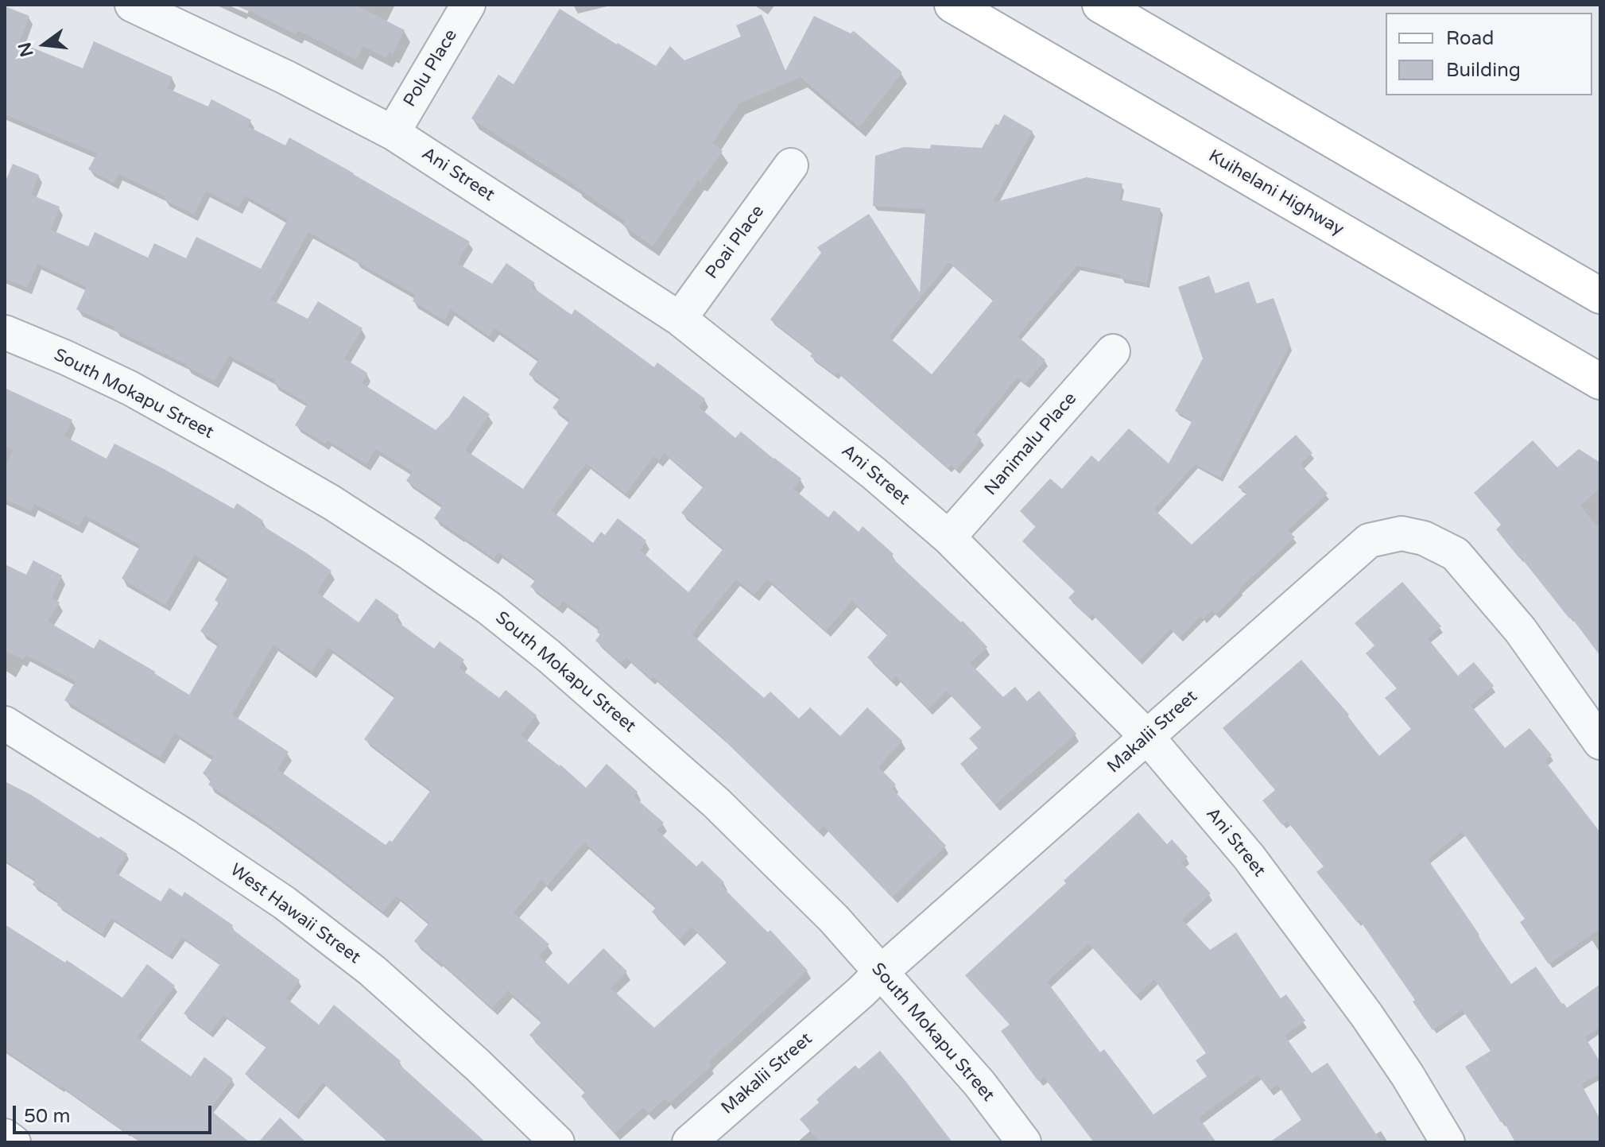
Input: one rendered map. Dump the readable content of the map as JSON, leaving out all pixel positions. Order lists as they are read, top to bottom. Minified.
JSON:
{"streets":{"main road":["Kuihelani Highway"],"street":["Polu Place","Ani Street","Poai Place","South Mokapu Street","Nanimalu Place","Makalii Street","West Hawaii Street"]},"crossings":[["Polu Place","Ani Street"],["Ani Street","Poai Place"],["Ani Street","Nanimalu Place"],["Ani Street","Makalii Street"],["South Mokapu Street","Makalii Street"]],"legend":["Road","Building"],"scale_bar":"50 m","north":"left"}
